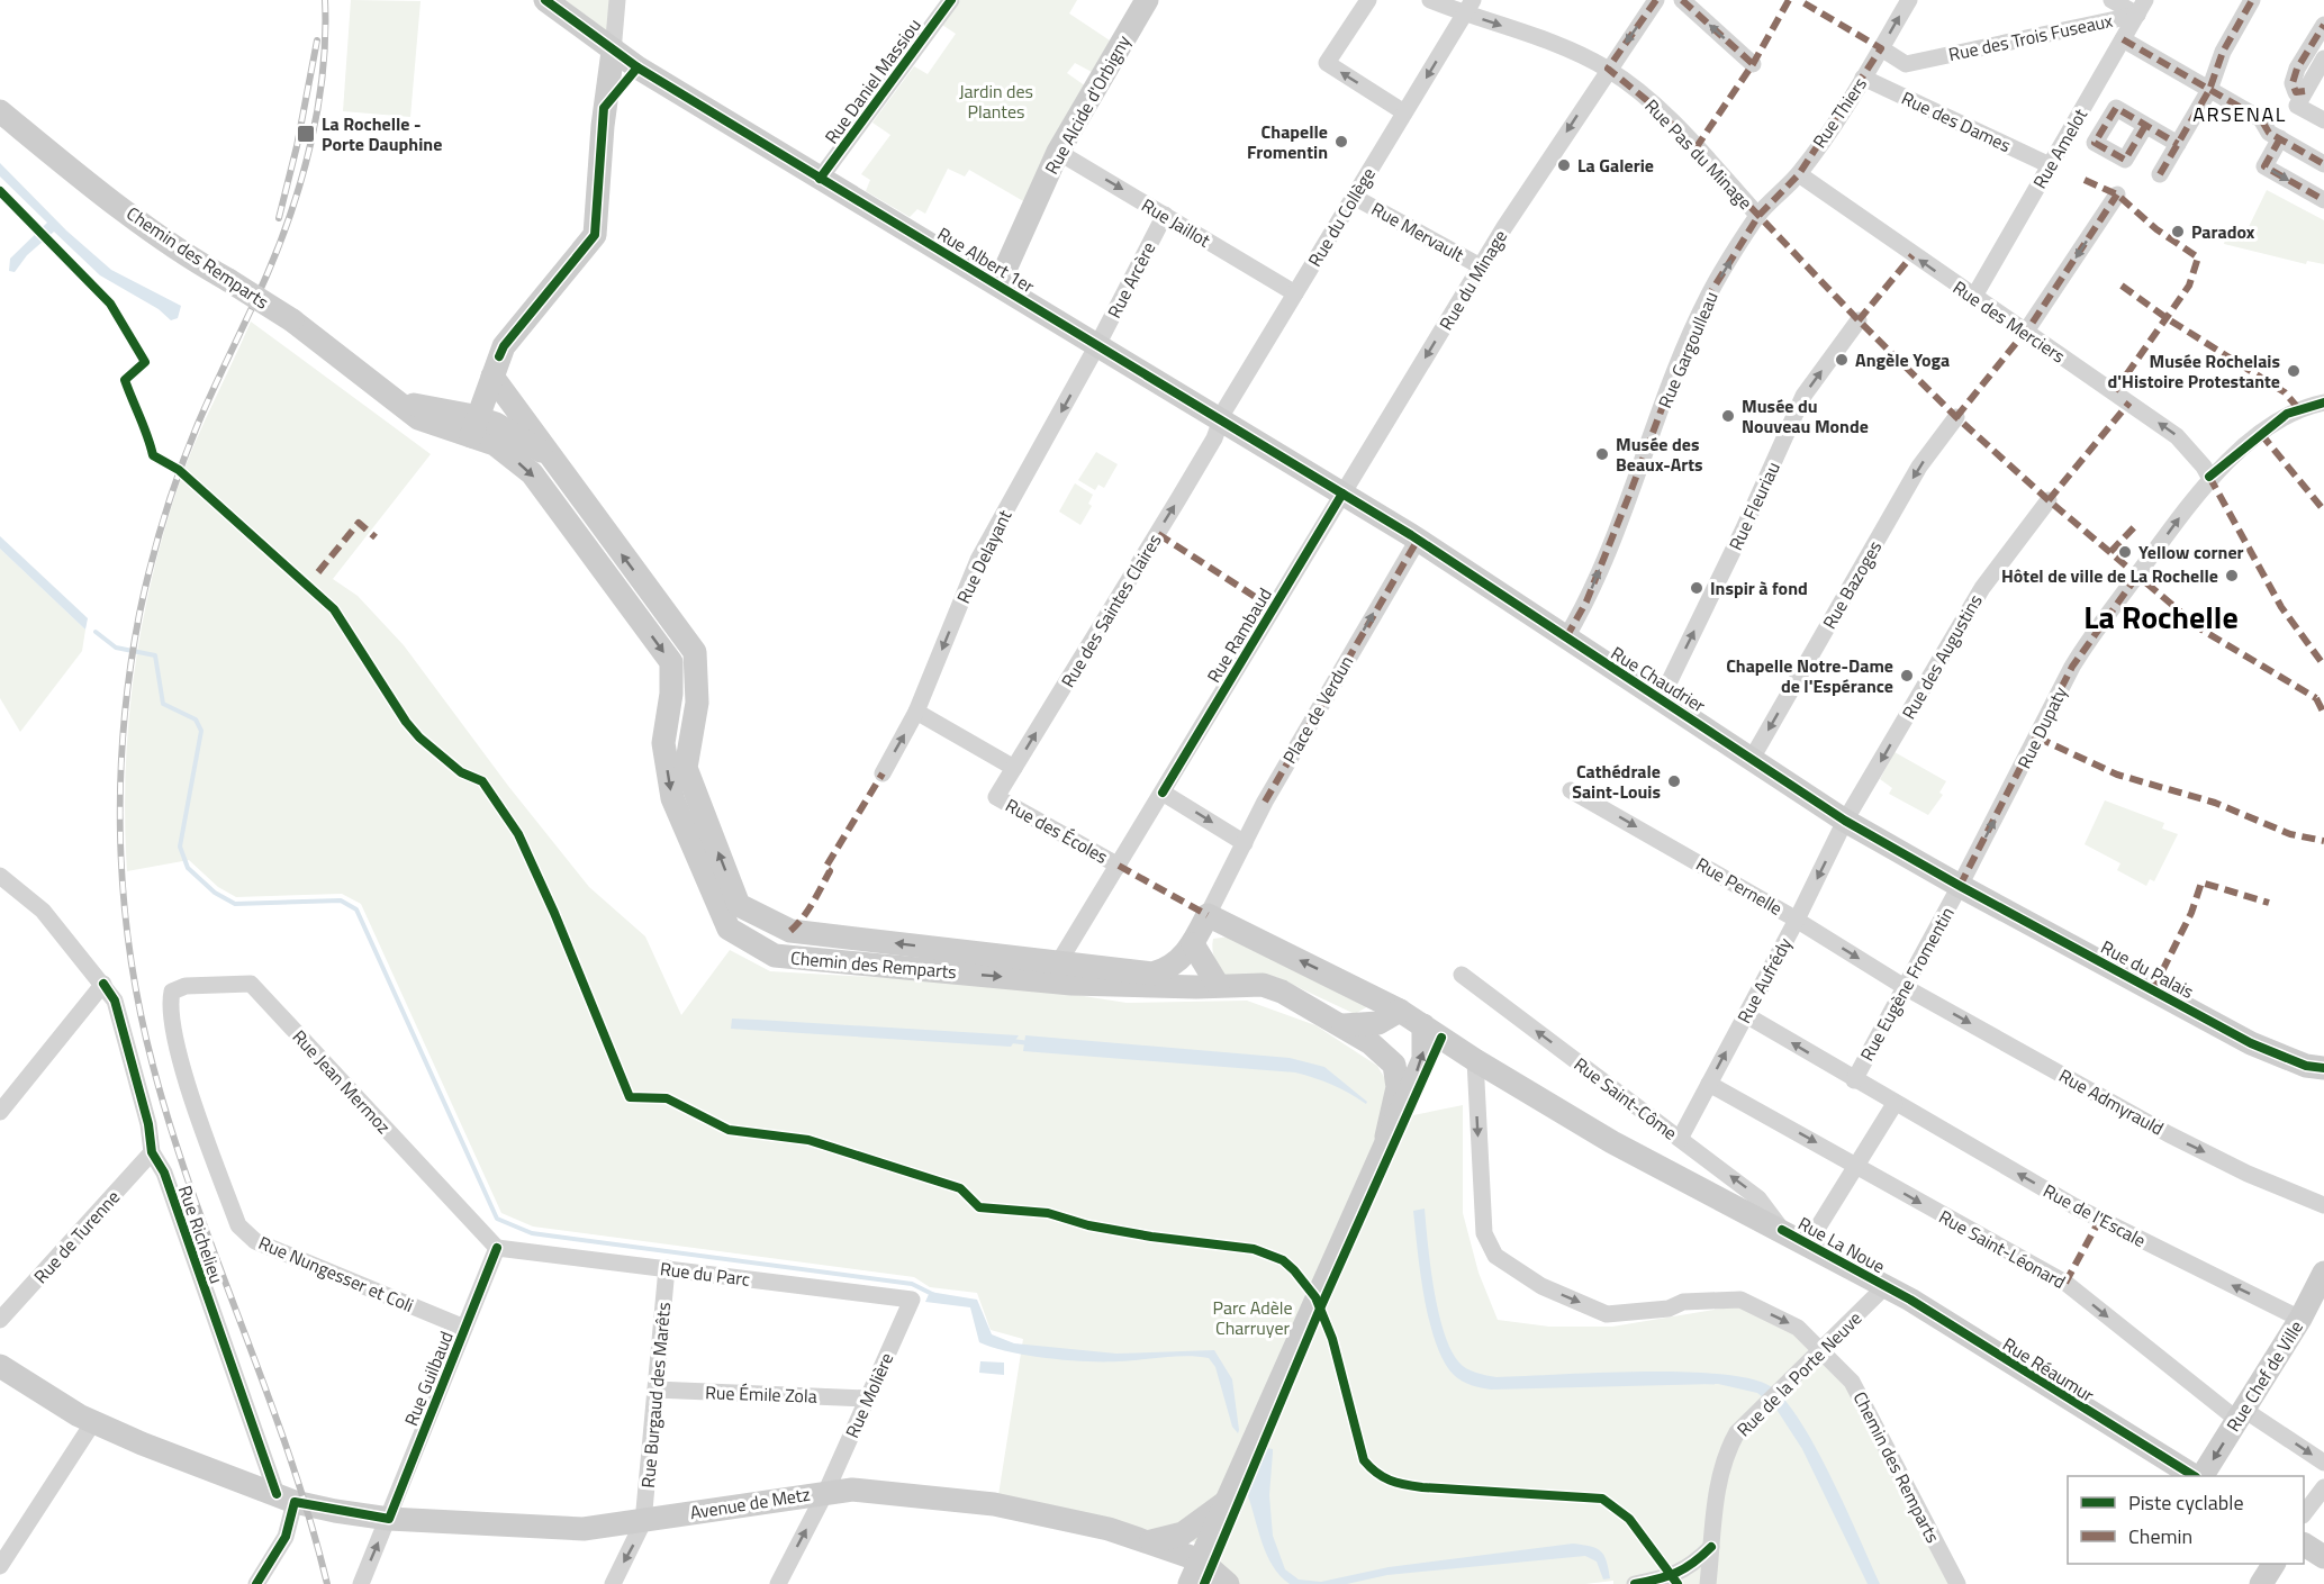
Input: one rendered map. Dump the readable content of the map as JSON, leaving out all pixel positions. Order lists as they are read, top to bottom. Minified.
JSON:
{"streets":{"street":["Rue des Trois Fuseaux","Rue Daniel Massiou","Rue Alcide d'Orbigny","Rue Thiers","Rue des Dames","Rue Amelot","Rue Pas du Minage","Rue du Collège","Rue Jaillot","Rue Mervault","Chemin des Remparts","Rue Albert 1er","Rue Arcère","Rue du Minage","Rue des Merciers","Rue Gargoulleau","Rue Fleuriau","Rue Delayant","Rue Bazoges","Rue des Saintes Claires","Rue Rambaud","Rue des Augustins","Rue Chaudrier","Place de Verdun","Rue Dupaty","Rue des Écoles","Rue Pernelle","Rue du Palais","Rue Aufrédy","Rue Eugène Fromentin","Rue Jean Mermoz","Rue Saint-Côme","Rue Admyrauld","Rue de l'Escale","Rue Richelieu","Rue de Turenne","Rue La Noue","Rue Saint-Léonard","Rue Nungesser et Coli","Rue du Parc","Rue Réaumur","Rue de la Porte Neuve","Rue Chef de Ville","Rue Guilbaud","Rue Émile Zola","Rue Burgaud des Marêts","Rue Molière","Avenue de Metz"]},"crossings":[["Rue des Trois Fuseaux","Rue Thiers"],["Rue des Trois Fuseaux","Rue Amelot"],["Rue Daniel Massiou","Rue Albert 1er"],["Rue Alcide d'Orbigny","Rue Jaillot"],["Rue Alcide d'Orbigny","Rue Albert 1er"],["Rue Thiers","Rue des Dames"],["Rue Thiers","Rue Pas du Minage"],["Rue Thiers","Rue des Merciers"],["Rue Thiers","Rue Gargoulleau"],["Rue des Dames","Rue Amelot"],["Rue Amelot","Rue des Merciers"],["Rue Pas du Minage","Rue du Collège"],["Rue Pas du Minage","Rue du Minage"],["Rue Pas du Minage","Rue Gargoulleau"],["Rue du Collège","Rue Jaillot"],["Rue du Collège","Rue Mervault"],["Rue du Collège","Rue Albert 1er"],["Rue du Collège","Rue des Saintes Claires"],["Rue Jaillot","Rue Arcère"],["Rue Mervault","Rue du Minage"],["Chemin des Remparts","Rue Rambaud"],["Chemin des Remparts","Place de Verdun"],["Chemin des Remparts","Rue La Noue"],["Chemin des Remparts","Rue de la Porte Neuve"],["Rue Albert 1er","Rue Arcère"],["Rue Albert 1er","Rue du Minage"],["Rue Albert 1er","Rue Delayant"],["Rue Albert 1er","Rue des Saintes Claires"],["Rue Albert 1er","Rue Rambaud"],["Rue Albert 1er","Rue Chaudrier"],["Rue Arcère","Rue Delayant"],["Rue du Minage","Rue Rambaud"],["Rue du Minage","Rue Chaudrier"],["Rue des Merciers","Rue Dupaty"],["Rue Gargoulleau","Rue Chaudrier"],["Rue Fleuriau","Rue Chaudrier"],["Rue Bazoges","Rue Chaudrier"],["Rue des Saintes Claires","Rue des Écoles"],["Rue Rambaud","Rue Chaudrier"],["Rue Rambaud","Rue des Écoles"],["Rue des Augustins","Rue Chaudrier"],["Rue des Augustins","Rue Aufrédy"],["Rue Chaudrier","Place de Verdun"],["Rue Chaudrier","Rue Dupaty"],["Rue Chaudrier","Rue du Palais"],["Rue Chaudrier","Rue Aufrédy"],["Rue Chaudrier","Rue Eugène Fromentin"],["Rue Dupaty","Rue du Palais"],["Rue Dupaty","Rue Eugène Fromentin"],["Rue Pernelle","Rue Aufrédy"],["Rue Pernelle","Rue Eugène Fromentin"],["Rue Pernelle","Rue Admyrauld"],["Rue du Palais","Rue Eugène Fromentin"],["Rue Aufrédy","Rue Saint-Côme"],["Rue Aufrédy","Rue de l'Escale"],["Rue Aufrédy","Rue Saint-Léonard"],["Rue Eugène Fromentin","Rue Admyrauld"],["Rue Eugène Fromentin","Rue de l'Escale"],["Rue Jean Mermoz","Rue Nungesser et Coli"],["Rue Jean Mermoz","Rue du Parc"],["Rue Jean Mermoz","Rue Guilbaud"],["Rue Saint-Côme","Rue La Noue"],["Rue de l'Escale","Rue Chef de Ville"],["Rue Richelieu","Rue de Turenne"],["Rue Richelieu","Avenue de Metz"],["Rue La Noue","Rue Réaumur"],["Rue La Noue","Rue de la Porte Neuve"],["Rue Saint-Léonard","Rue Chef de Ville"],["Rue Nungesser et Coli","Rue Guilbaud"],["Rue du Parc","Rue Guilbaud"],["Rue du Parc","Rue Burgaud des Marêts"],["Rue du Parc","Rue Molière"],["Rue Réaumur","Rue de la Porte Neuve"],["Rue Guilbaud","Avenue de Metz"],["Rue Émile Zola","Rue Burgaud des Marêts"],["Rue Émile Zola","Rue Molière"],["Rue Burgaud des Marêts","Avenue de Metz"],["Rue Molière","Avenue de Metz"]],"one_way":["Rue Pas du Minage","Rue Jaillot","Rue du Minage","Rue des Merciers","Rue Gargoulleau","Rue Fleuriau","Rue Bazoges","Rue des Saintes Claires","Rue des Augustins","Place de Verdun","Rue Dupaty","Rue Pernelle","Rue Saint-Côme","Rue Admyrauld","Rue de l'Escale","Rue Saint-Léonard"],"districts":["ARSENAL","La Rochelle"],"parks":["Jardin des Plantes","Parc Adèle Charruyer"],"places":{"transit":["La Rochelle - Porte Dauphine"],"other":["Chapelle Fromentin","La Galerie","Paradox","Angèle Yoga","Musée Rochelais d'Histoire Protestante","Musée du Nouveau Monde","Musée des Beaux-Arts","Yellow corner","Hôtel de ville de La Rochelle","Inspir à fond","Chapelle Notre-Dame de l'Espérance","Cathédrale Saint-Louis"]},"legend":["Piste cyclable","Chemin"]}
